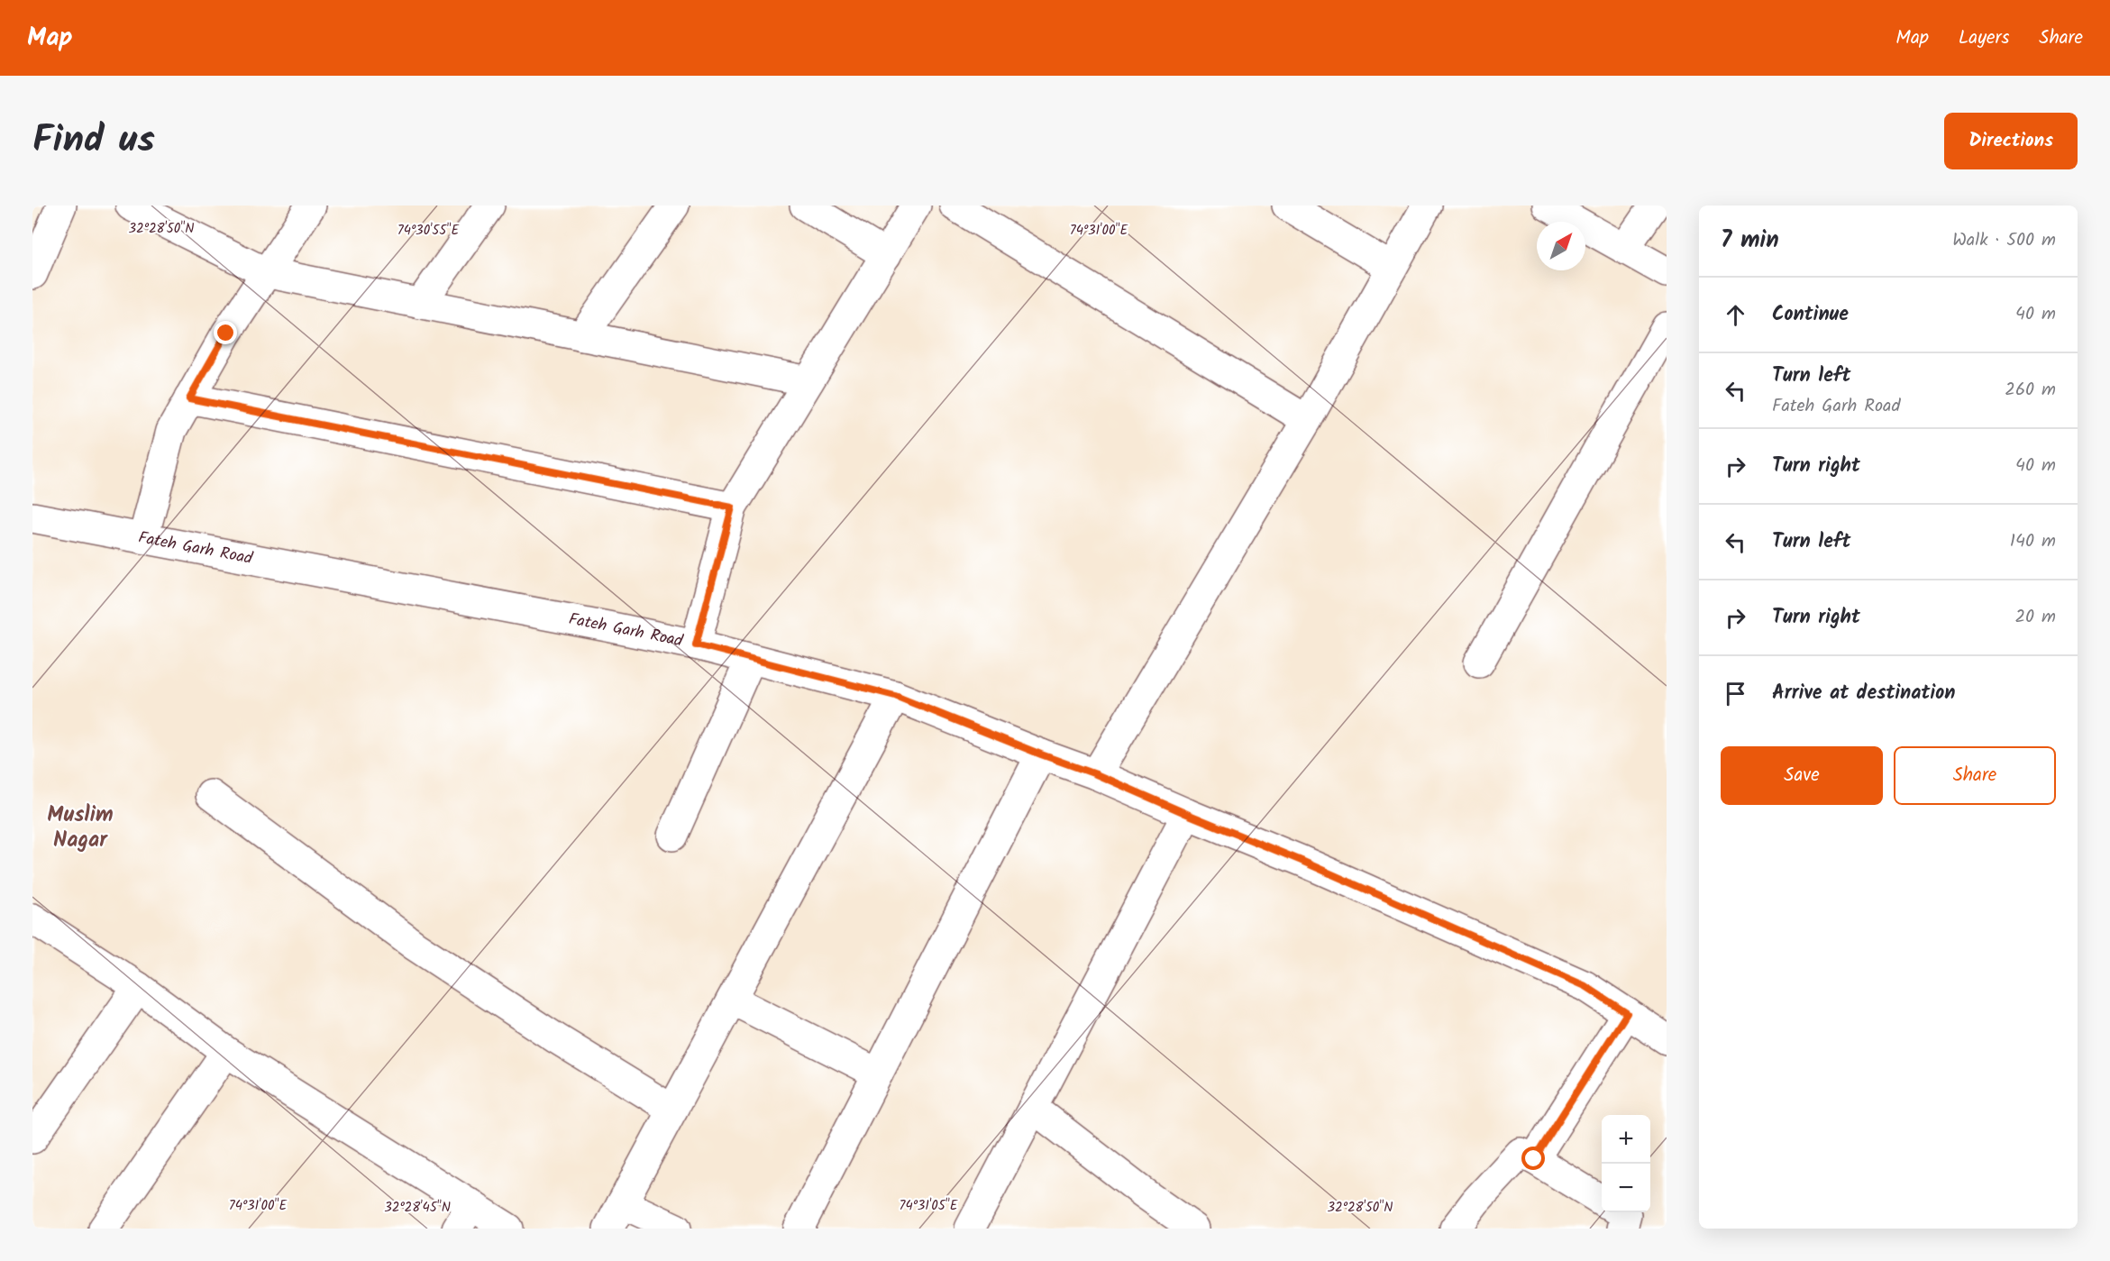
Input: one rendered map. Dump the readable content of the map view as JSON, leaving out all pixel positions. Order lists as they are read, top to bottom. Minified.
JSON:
{"streets":{"street":["Fateh Garh Road"]},"districts":["Muslim Nagar"],"north":"top right","page":{"header":"Map","nav":["Map","Layers","Share"],"title":"Find us","buttons":["Directions",["Save","Share"]],"heading":["7 min","Walk · 500 m"],"list":[["Continue","40 m"],["Turn left","Fateh Garh Road","260 m"],["Turn right","40 m"],["Turn left","140 m"],["Turn right","20 m"],"Arrive at destination"],"map_buttons":["+","−"]},"coordinates":["32°28'50\"N","74°30'55\"E","74°31'00\"E","74°31'05\"E","32°28'45\"N"]}
